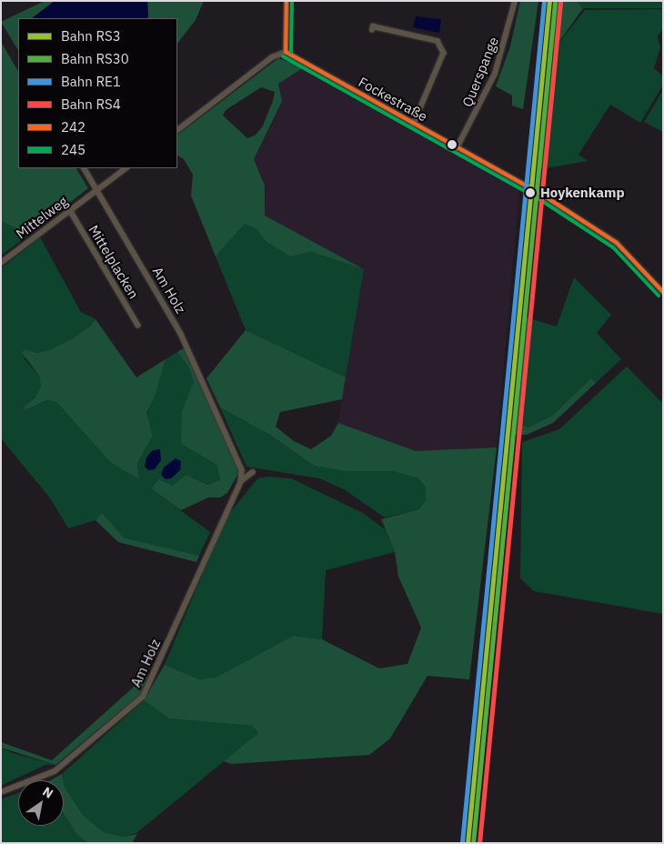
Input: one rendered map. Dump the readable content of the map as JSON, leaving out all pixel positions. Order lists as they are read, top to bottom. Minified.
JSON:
{"streets":{"street":["Querspange","Fockestraße","Mittelweg","Mittelplacken","Am Holz"]},"crossings":[["Querspange","Fockestraße"],["Mittelweg","Mittelplacken"],["Mittelweg","Am Holz"]],"places":["Hoykenkamp"],"lines":["rail line RS3","rail line RE1","transit line 242","transit line 245","rail line RS30","rail line RS4"],"legend":["Bahn RS3","Bahn RS30","Bahn RE1","Bahn RS4","242","245"],"north":"top right"}
